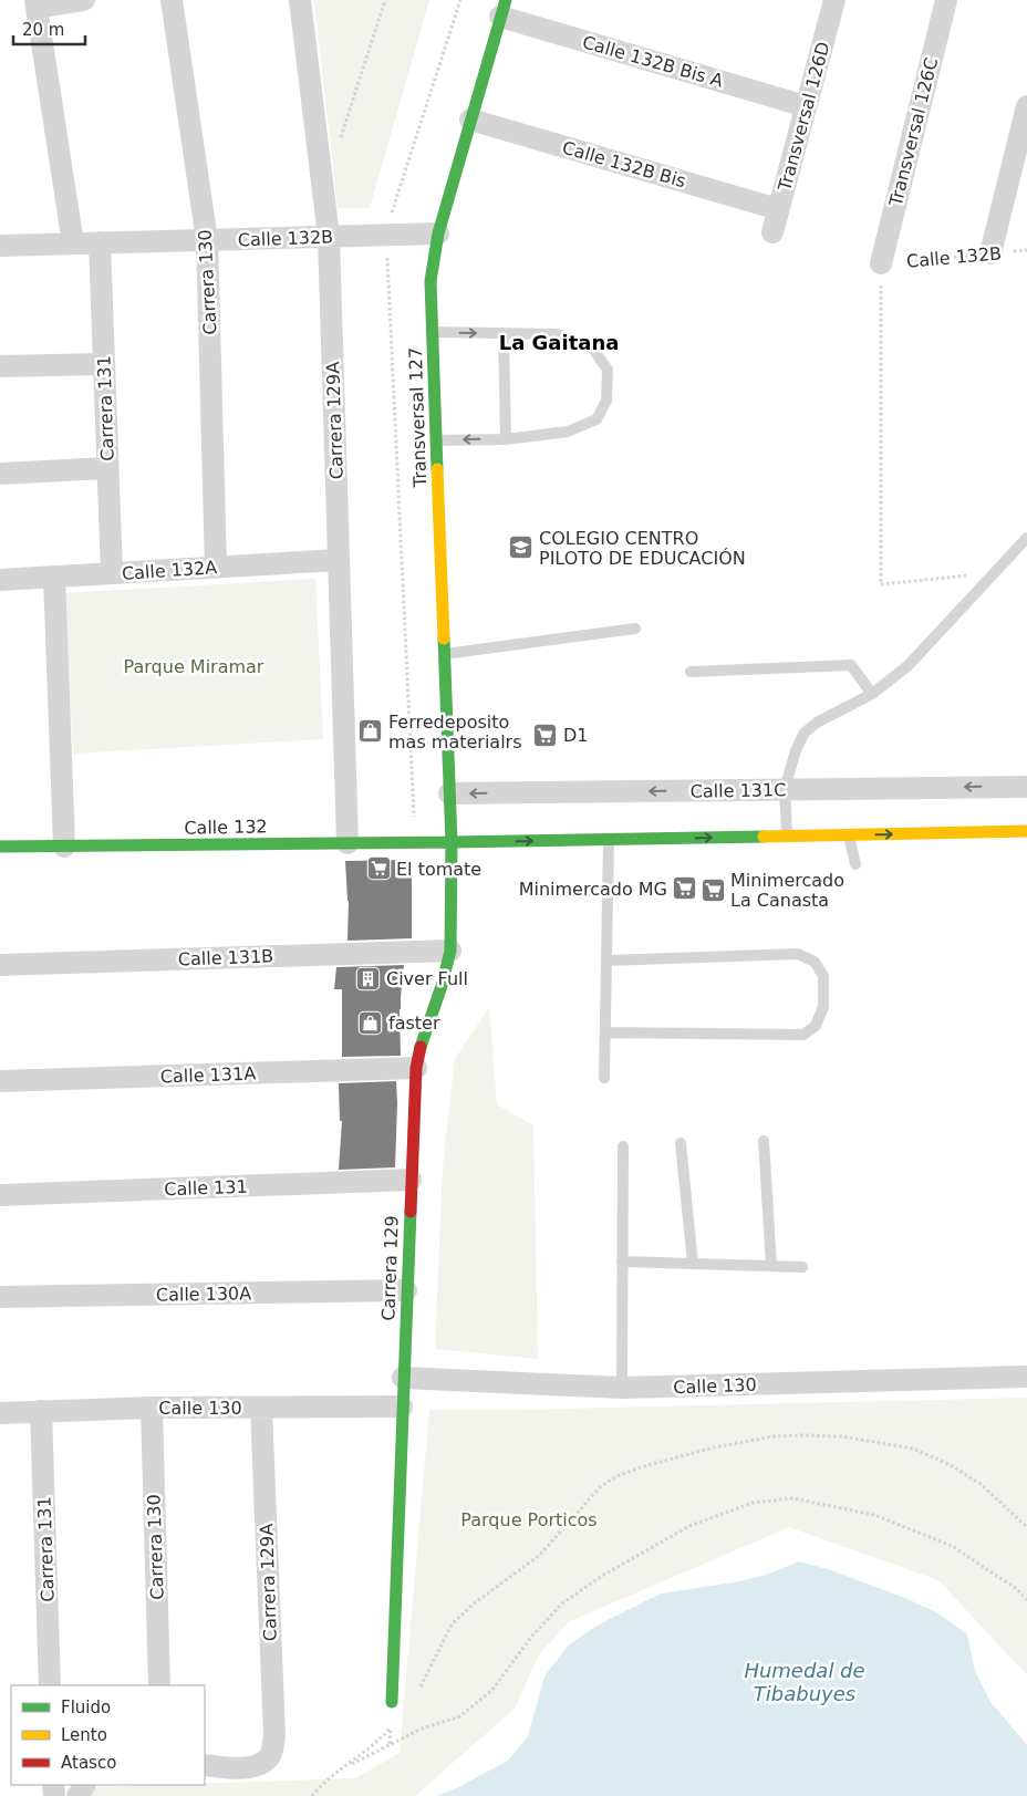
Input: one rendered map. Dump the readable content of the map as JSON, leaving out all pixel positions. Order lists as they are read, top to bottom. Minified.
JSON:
{"streets":{"street":["Calle 132B Bis A","Transversal 126D","Transversal 126C","Calle 132B Bis","Calle 132B","Carrera 130","Carrera 131","Transversal 127","Carrera 129A","Calle 132A","Calle 131C","Calle 132","Calle 131B","Calle 131A","Calle 131","Carrera 129","Calle 130A","Calle 130"]},"crossings":[["Calle 132B Bis A","Transversal 126D"],["Calle 132B Bis A","Transversal 127"],["Transversal 126D","Calle 132B Bis"],["Transversal 126C","Calle 132B"],["Calle 132B Bis","Transversal 127"],["Calle 132B","Carrera 130"],["Calle 132B","Carrera 131"],["Calle 132B","Transversal 127"],["Calle 132B","Carrera 129A"],["Carrera 130","Calle 132A"],["Carrera 130","Calle 130"],["Carrera 131","Calle 132A"],["Carrera 131","Calle 130"],["Transversal 127","Calle 131C"],["Transversal 127","Calle 132"],["Transversal 127","Carrera 129"],["Carrera 129A","Calle 132A"],["Carrera 129A","Calle 132"],["Carrera 129A","Calle 130"],["Calle 132","Carrera 129"],["Calle 131B","Carrera 129"],["Calle 131A","Carrera 129"],["Calle 131","Carrera 129"],["Carrera 129","Calle 130A"],["Carrera 129","Calle 130"]],"districts":["La Gaitana"],"water":["Humedal de Tibabuyes"],"parks":["Parque Miramar","Parque Porticos"],"places":{"school or university":["COLEGIO CENTRO PILOTO DE EDUCACIÓN"],"shop":["Ferredeposito mas materialrs","faster"],"supermarket":["D1","El tomate","Minimercado MG","Minimercado La Canasta"],"building":["Civer Full"]},"legend":["Fluido","Lento","Atasco"],"scale_bar":"20 m"}
